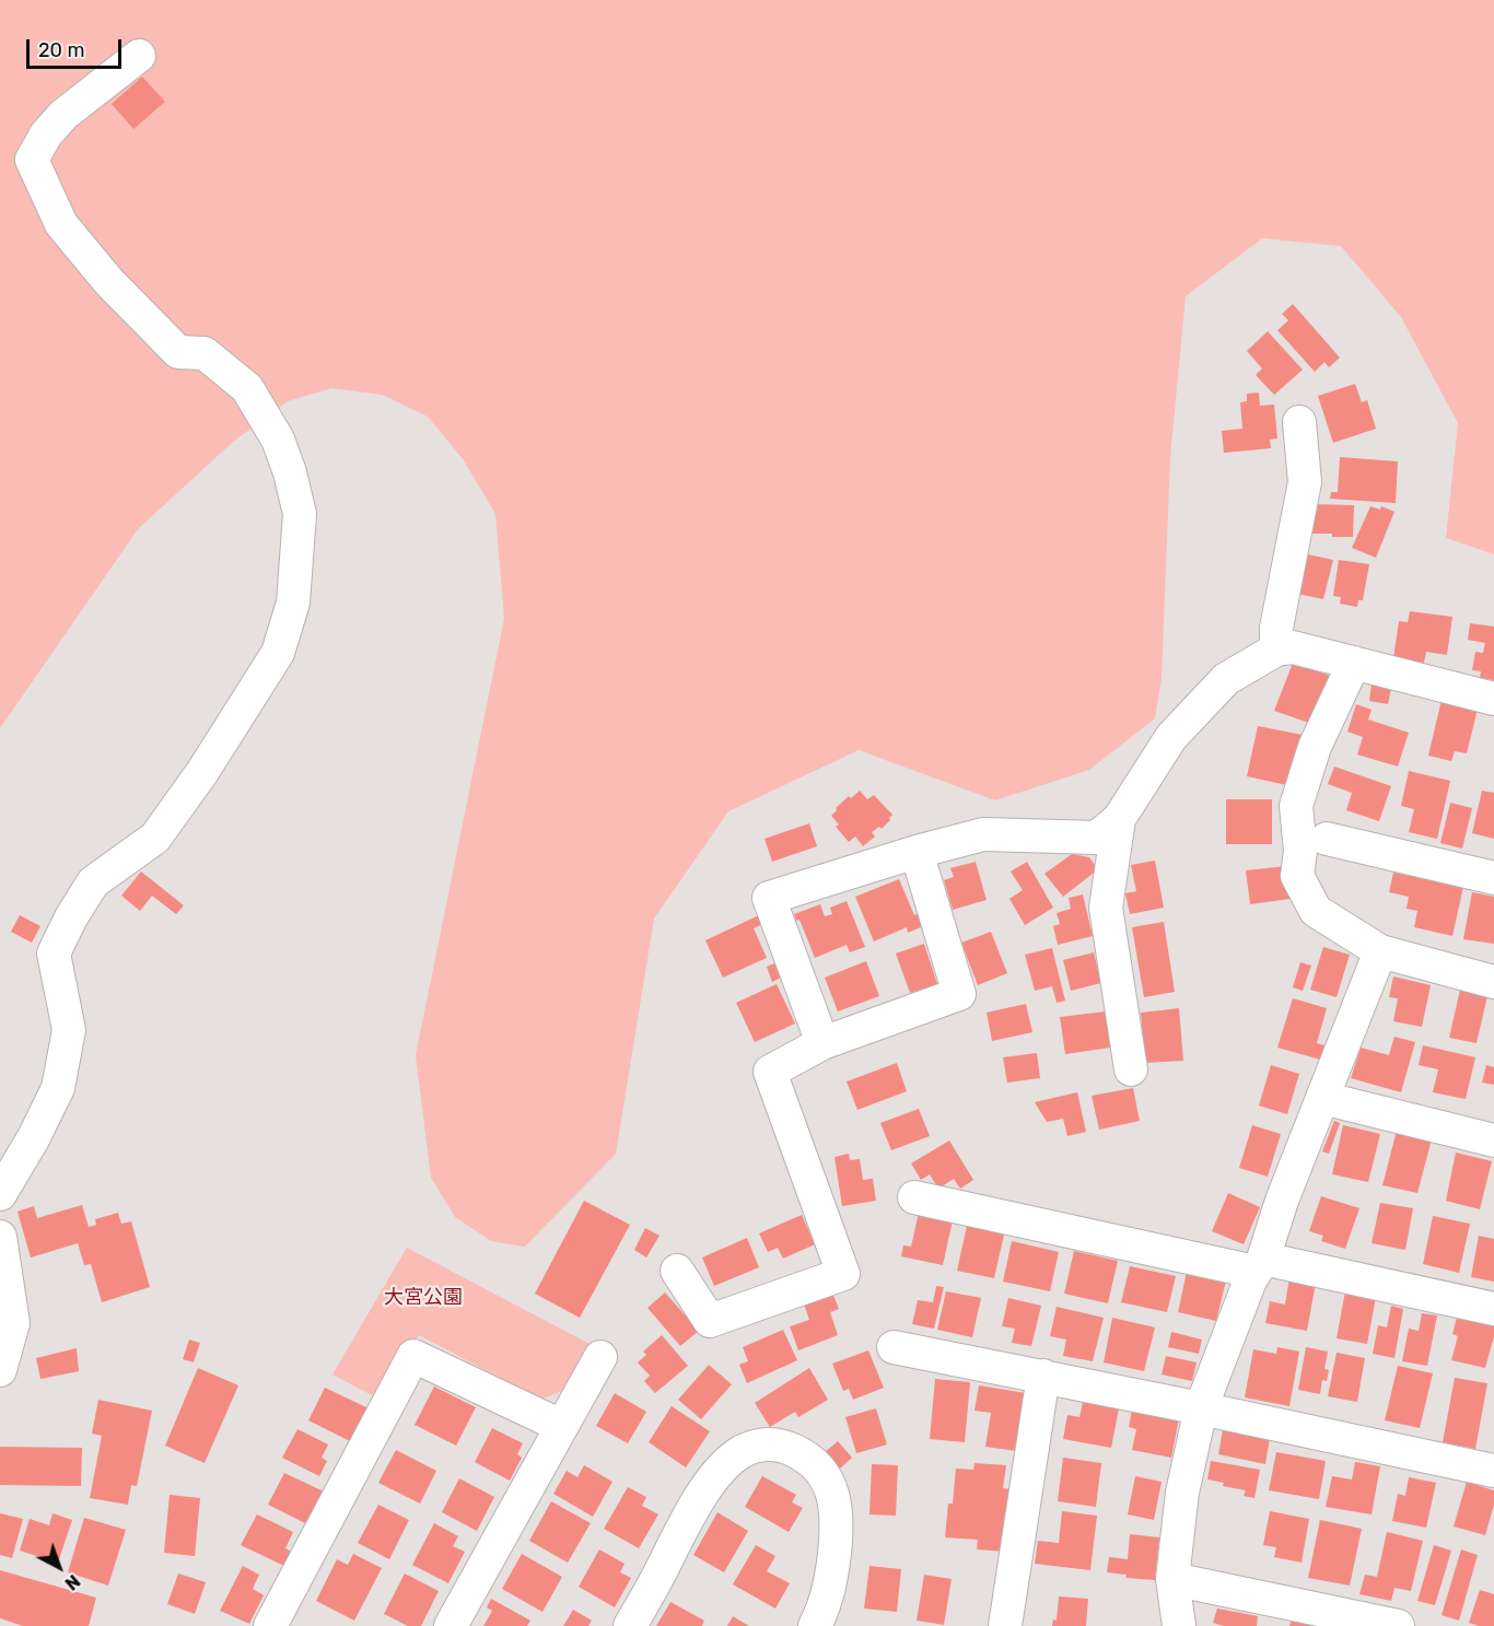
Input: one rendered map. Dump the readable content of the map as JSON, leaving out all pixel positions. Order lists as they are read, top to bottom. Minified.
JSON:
{"parks":["大宮公園"],"scale_bar":"20 m","north":"bottom right"}
